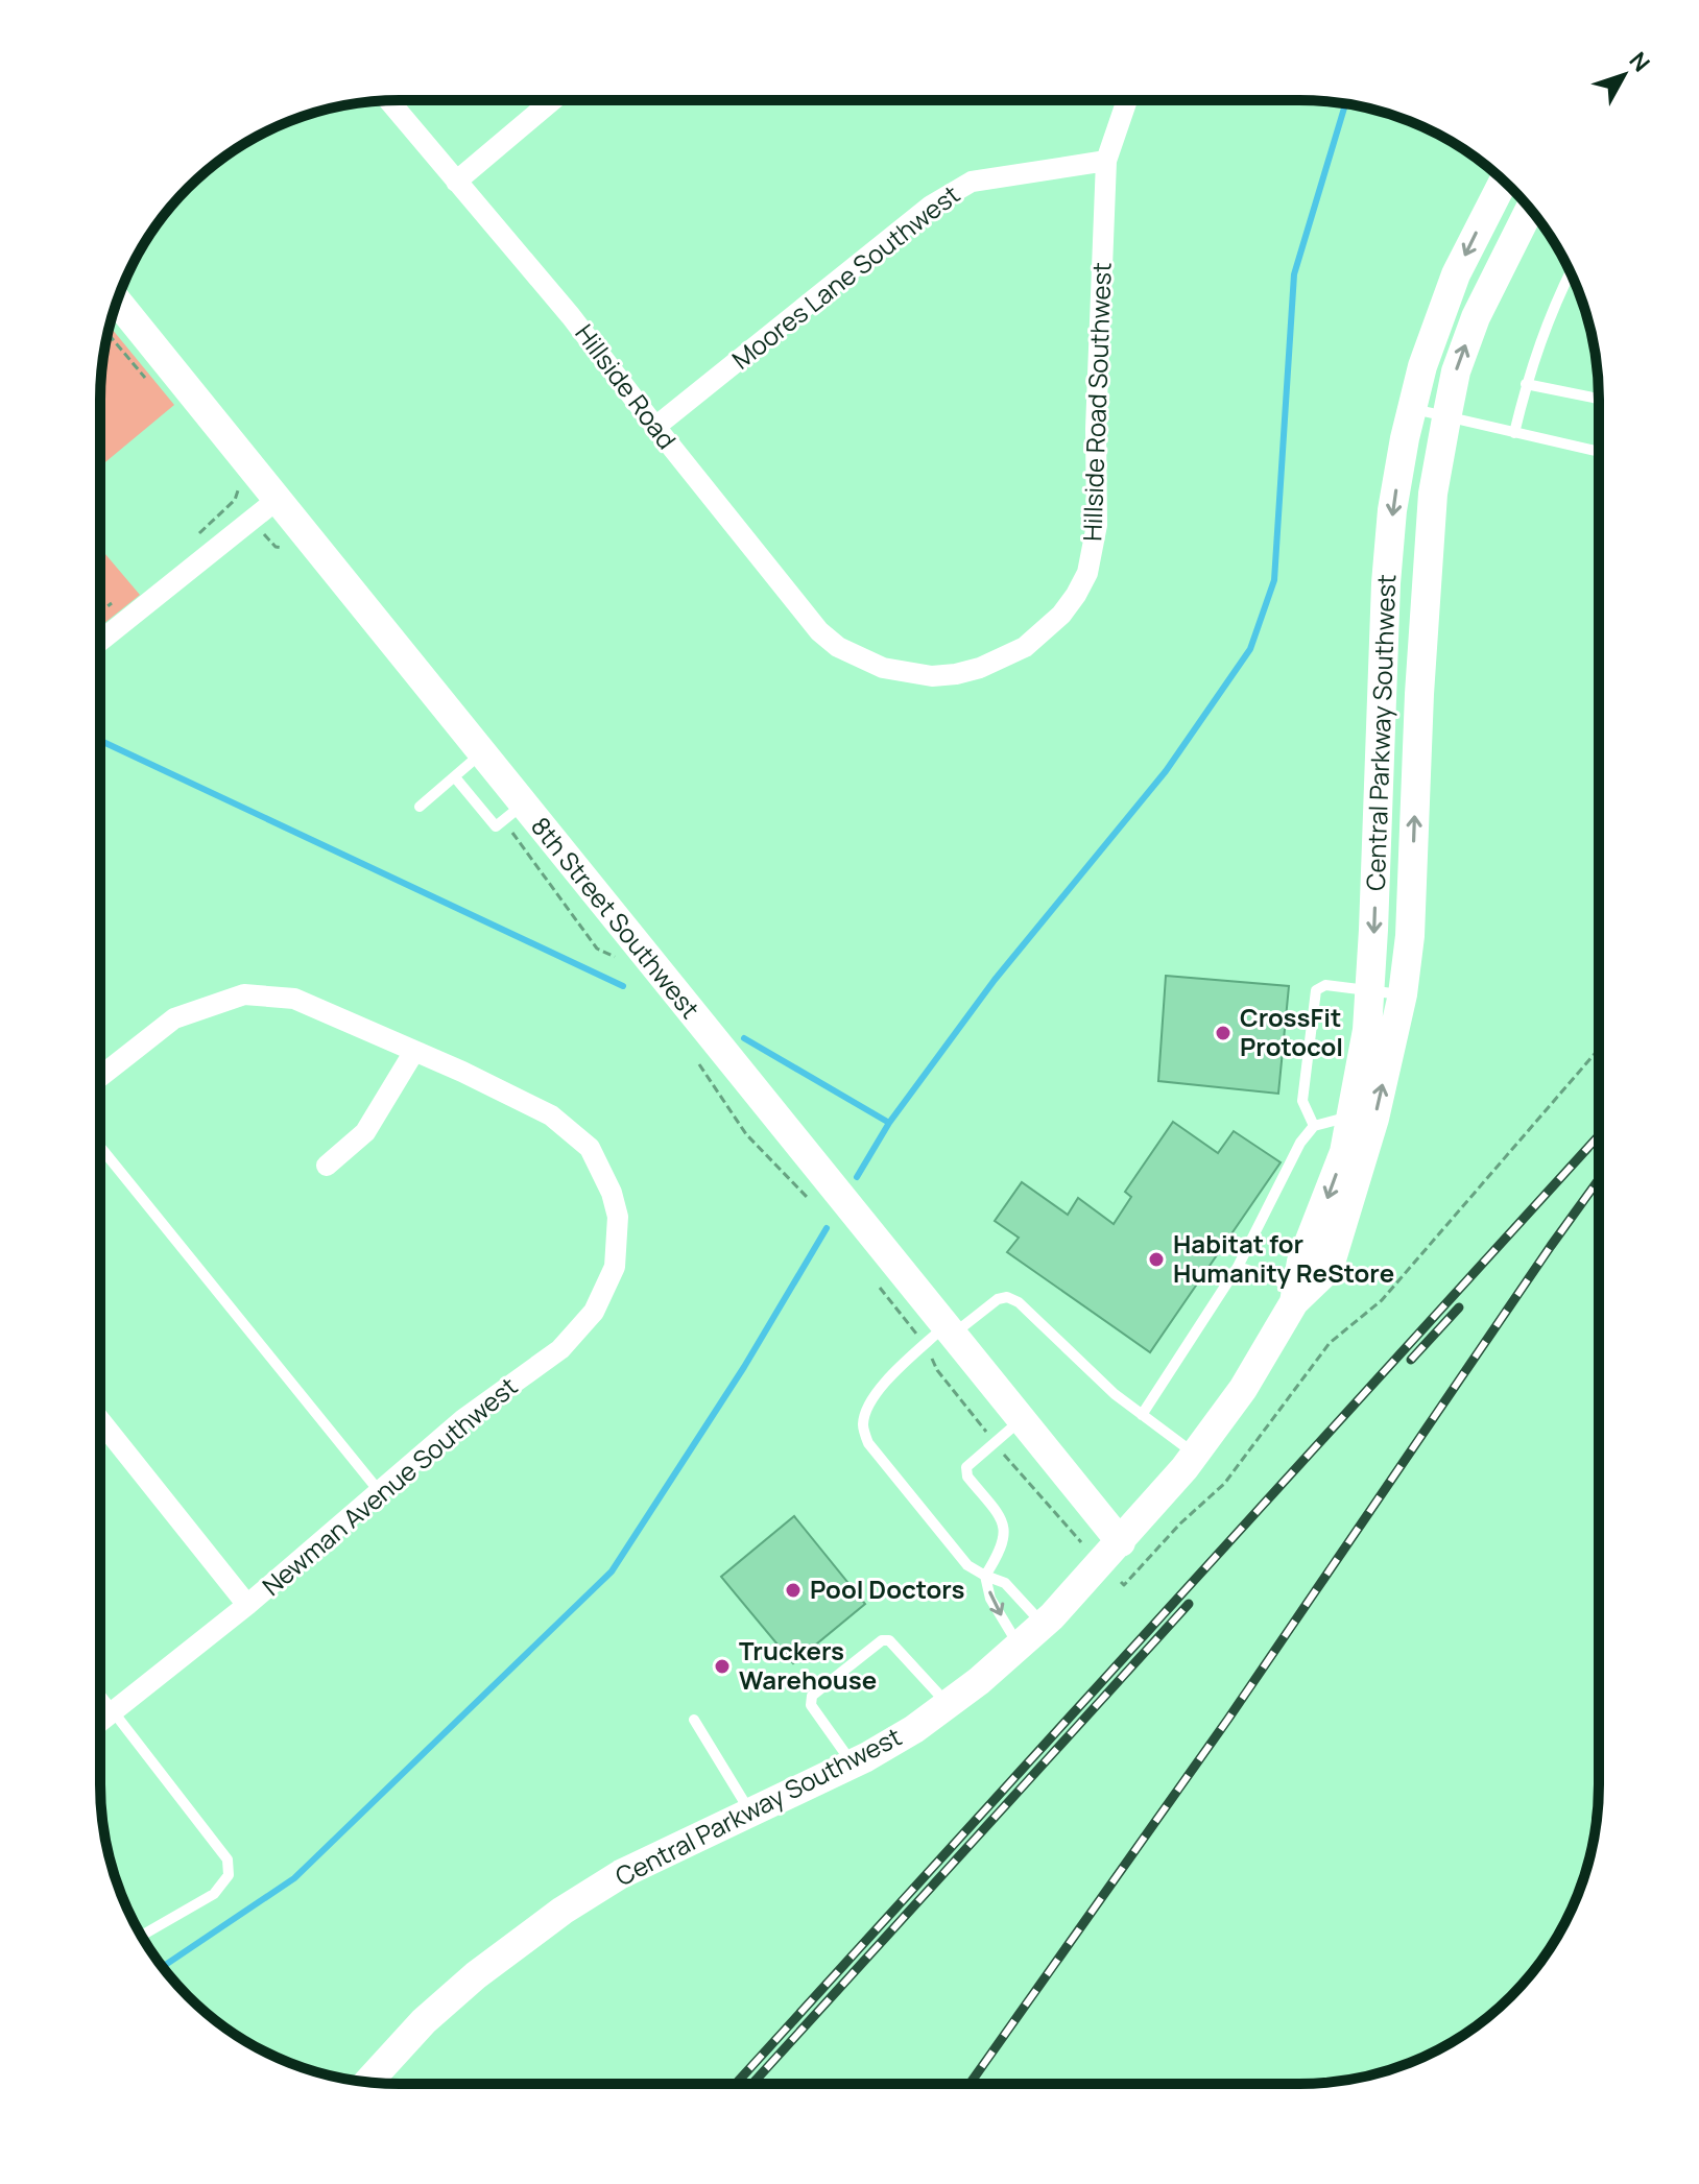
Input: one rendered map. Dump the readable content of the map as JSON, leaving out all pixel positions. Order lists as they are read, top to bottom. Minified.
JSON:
{"streets":{"street":["Moores Lane Southwest","Hillside Road","Hillside Road Southwest","Central Parkway Southwest","8th Street Southwest","Newman Avenue Southwest"]},"crossings":[["Moores Lane Southwest","Hillside Road"],["Moores Lane Southwest","Hillside Road Southwest"],["Hillside Road","Hillside Road Southwest"],["Central Parkway Southwest","8th Street Southwest"]],"places":["CrossFit Protocol","Habitat for Humanity ReStore","Pool Doctors","Truckers Warehouse"],"north":"top right"}
